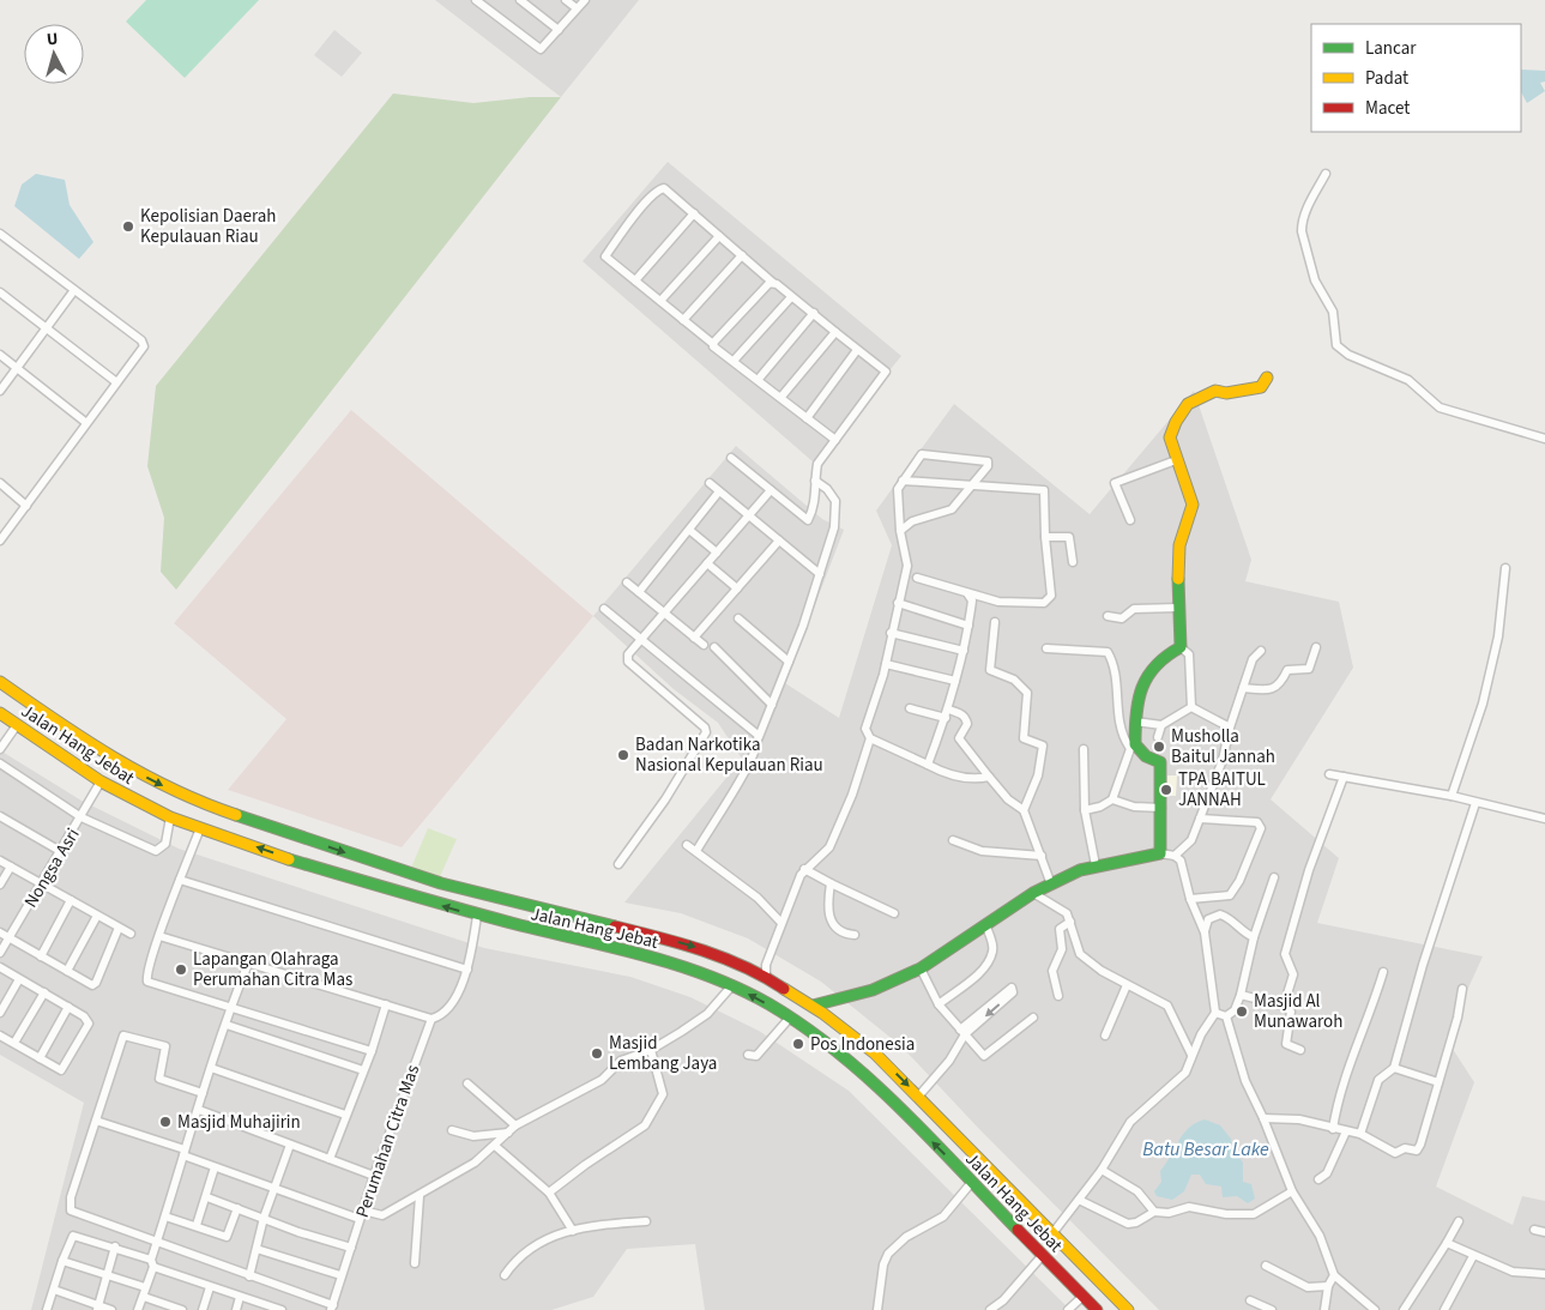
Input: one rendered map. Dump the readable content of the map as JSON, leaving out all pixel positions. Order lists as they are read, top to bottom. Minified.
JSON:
{"streets":{"main road":["Jalan Hang Jebat"],"street":["Nongsa Asri","Perumahan Citra Mas"]},"crossings":[["Jalan Hang Jebat","Nongsa Asri"]],"water":["Batu Besar Lake"],"places":["Kepolisian Daerah Kepulauan Riau","Musholla Baitul Jannah","Badan Narkotika Nasional Kepulauan Riau","TPA BAITUL JANNAH","Lapangan Olahraga Perumahan Citra Mas","Masjid Al Munawaroh","Pos Indonesia","Masjid Lembang Jaya","Masjid Muhajirin"],"legend":["Lancar","Padat","Macet"],"north":"top"}
